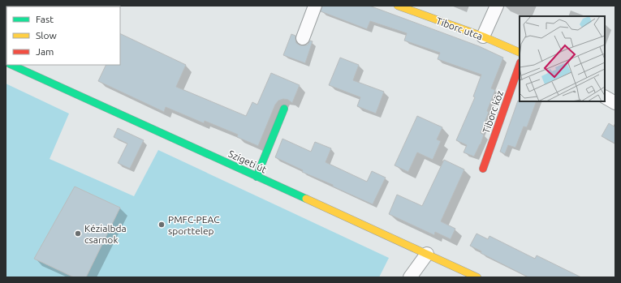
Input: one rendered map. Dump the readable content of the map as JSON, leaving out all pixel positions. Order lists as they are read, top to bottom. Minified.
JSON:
{"streets":{"street":["Tiborc utca","Tiborc köz","Szigeti út"]},"places":["PMFC-PEAC sporttelep","Kézialbda csarnok"],"legend":["Fast","Slow","Jam"]}
